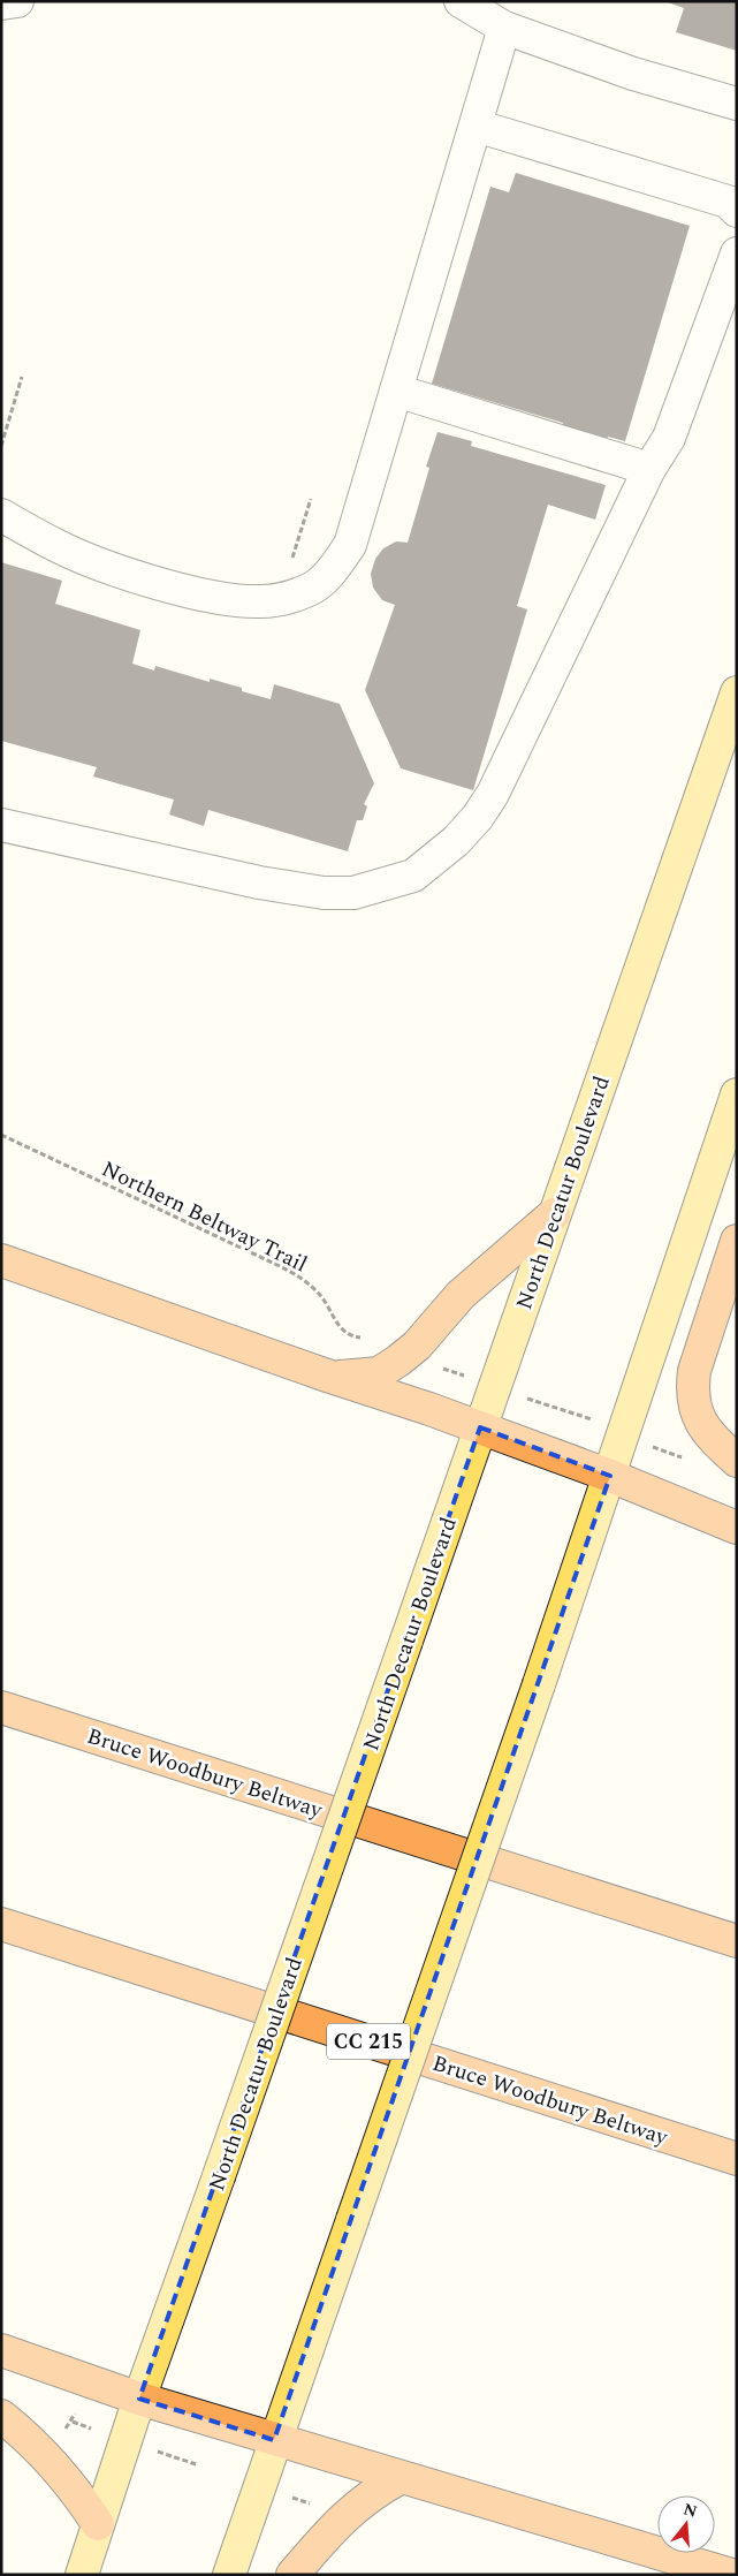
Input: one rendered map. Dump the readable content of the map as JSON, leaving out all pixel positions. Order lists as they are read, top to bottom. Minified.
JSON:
{"streets":{"highway":["Bruce Woodbury Beltway","CC 215"],"main road":["North Decatur Boulevard"],"path":["Northern Beltway Trail"]},"north":"top"}
